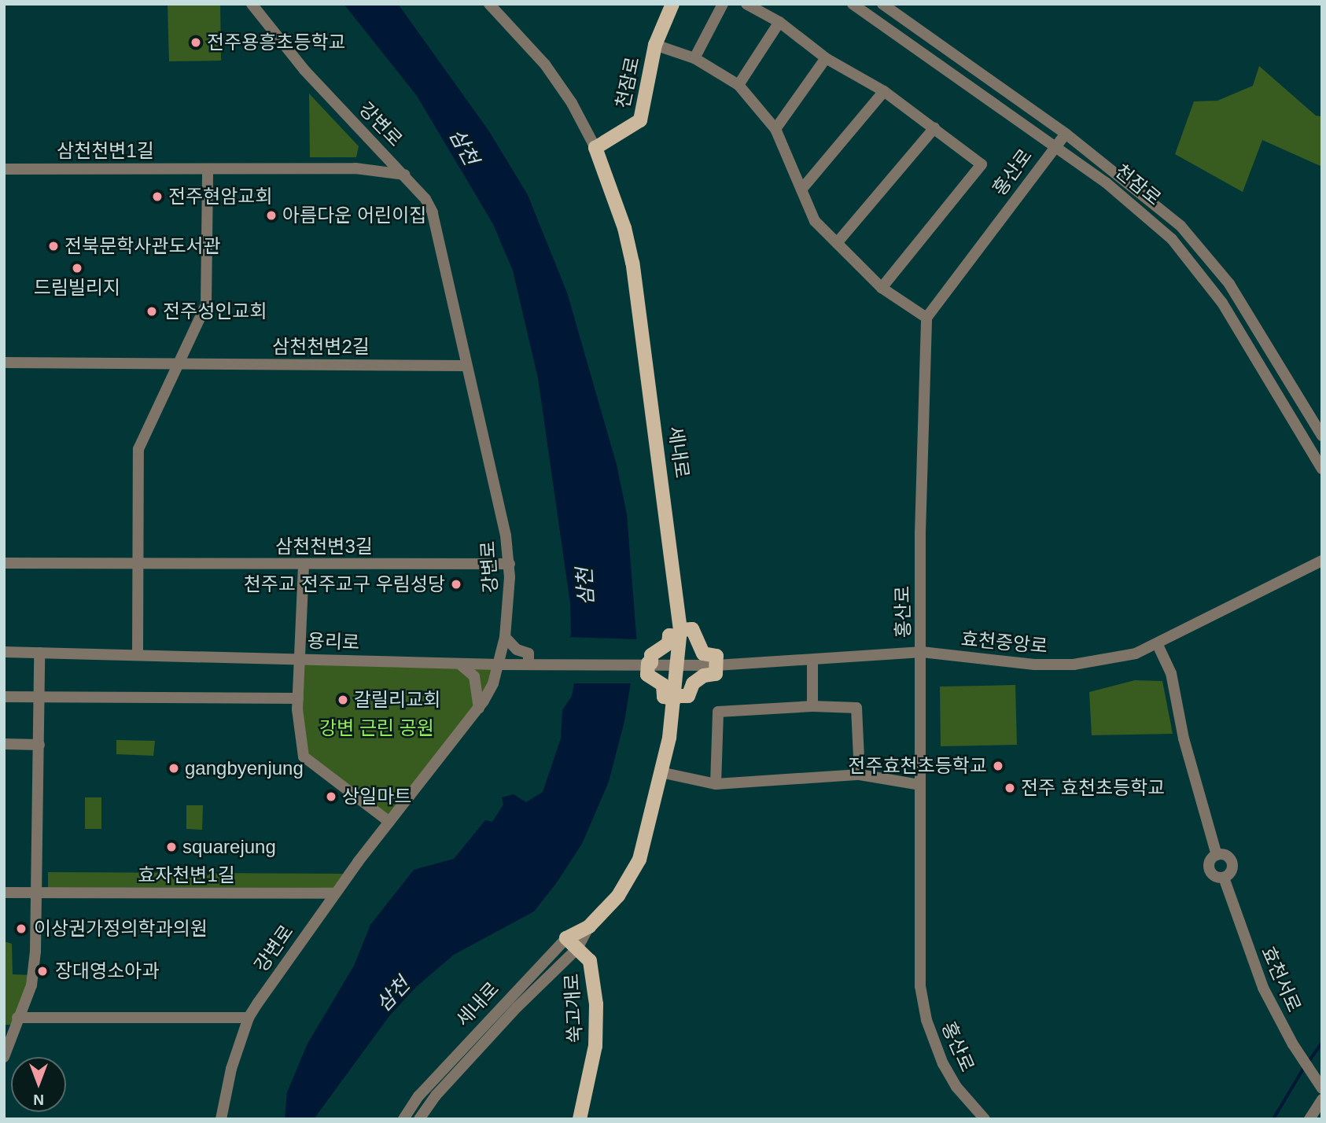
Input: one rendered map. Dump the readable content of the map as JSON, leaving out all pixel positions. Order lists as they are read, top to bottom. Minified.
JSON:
{"streets":{"main road":["천잠로","세내로","쑥고개로"],"street":["강변로","삼천천변1길","홍산로","삼천천변2길","삼천천변3길","용리로","효천중앙로","효자천변1길","효천서로"]},"crossings":[["천잠로","홍산로"],["천잠로","세내로"],["강변로","삼천천변1길"],["강변로","삼천천변2길"],["강변로","삼천천변3길"],["강변로","용리로"],["강변로","효자천변1길"],["홍산로","효천중앙로"],["세내로","효천중앙로"],["세내로","쑥고개로"],["용리로","효천중앙로"]],"water":["삼천"],"parks":["강변 근린 공원"],"places":["전주용흥초등학교","전주현암교회","아름다운 어린이집","전북문학사관도서관","드림빌리지","전주성인교회","천주교 전주교구 우림성당","갈릴리교회","전주효천초등학교","gangbyenjung","전주 효천초등학교","상일마트","squarejung","이상권가정의학과의원","장대영소아과"],"north":"bottom"}
